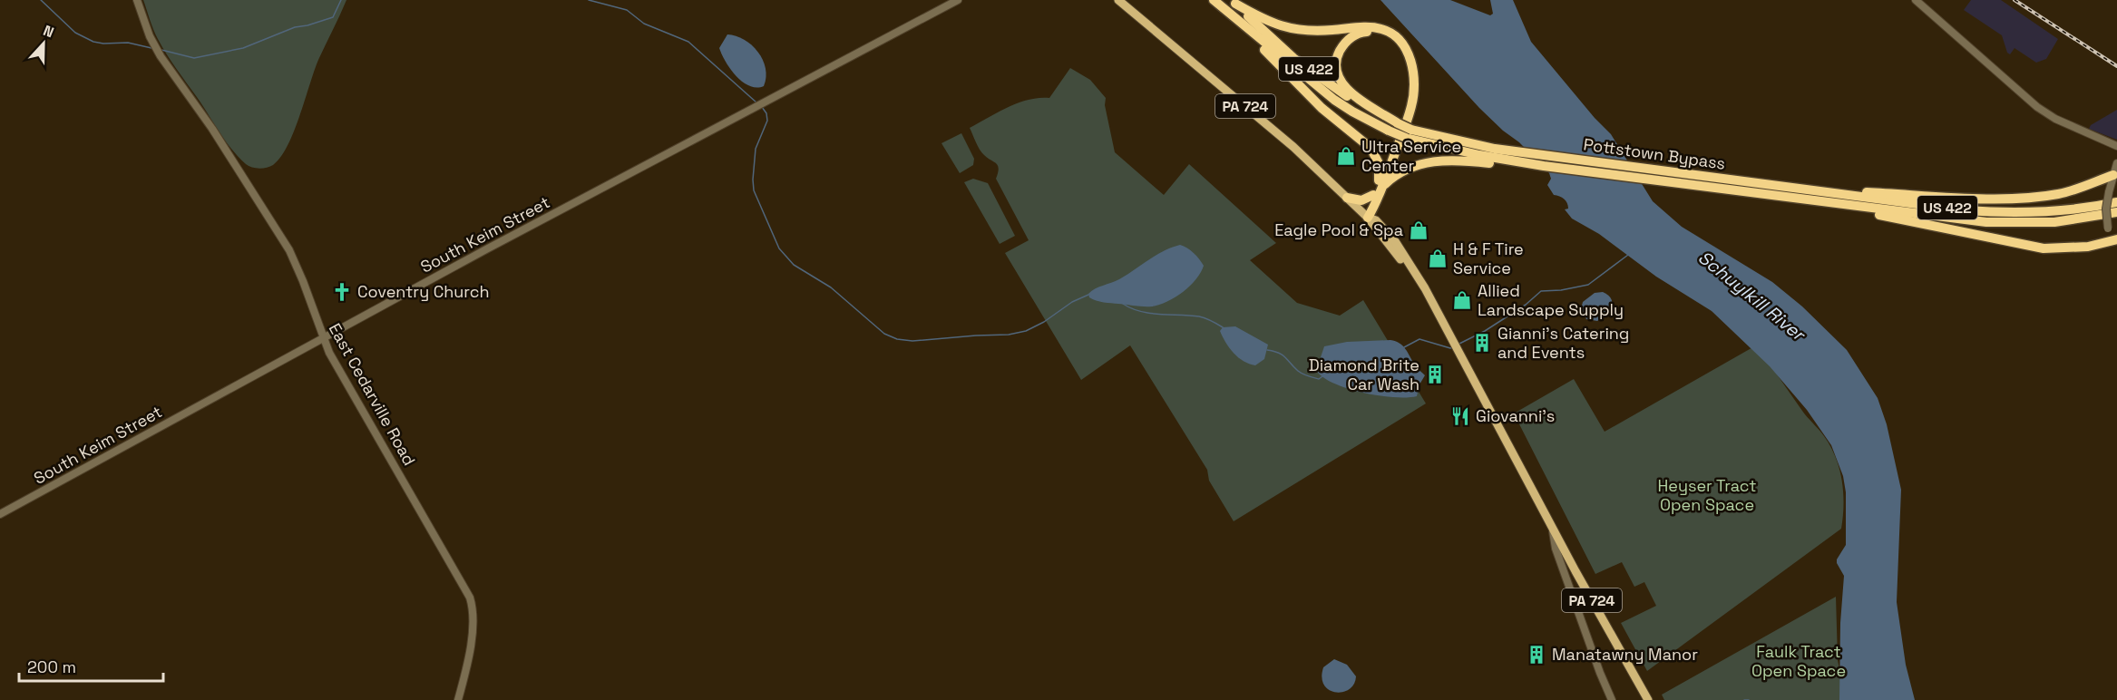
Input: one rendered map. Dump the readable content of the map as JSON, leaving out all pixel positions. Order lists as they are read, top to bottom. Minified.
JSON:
{"streets":{"highway":["US 422","Pottstown Bypass"],"main road":["PA 724"],"street":["South Keim Street","East Cedarville Road"]},"crossings":[["South Keim Street","East Cedarville Road"]],"water":["Schuylkill River"],"parks":["Heyser Tract Open Space","Faulk Tract Open Space"],"places":{"shop":["Ultra Service Center","Eagle Pool & Spa","H & F Tire Service","Allied Landscape Supply"],"church":["Coventry Church"],"building":["Gianni’s Catering and Events","Diamond Brite Car Wash","Manatawny Manor"],"restaurant":["Giovanni’s"]},"scale_bar":"200 m","north":"top"}
